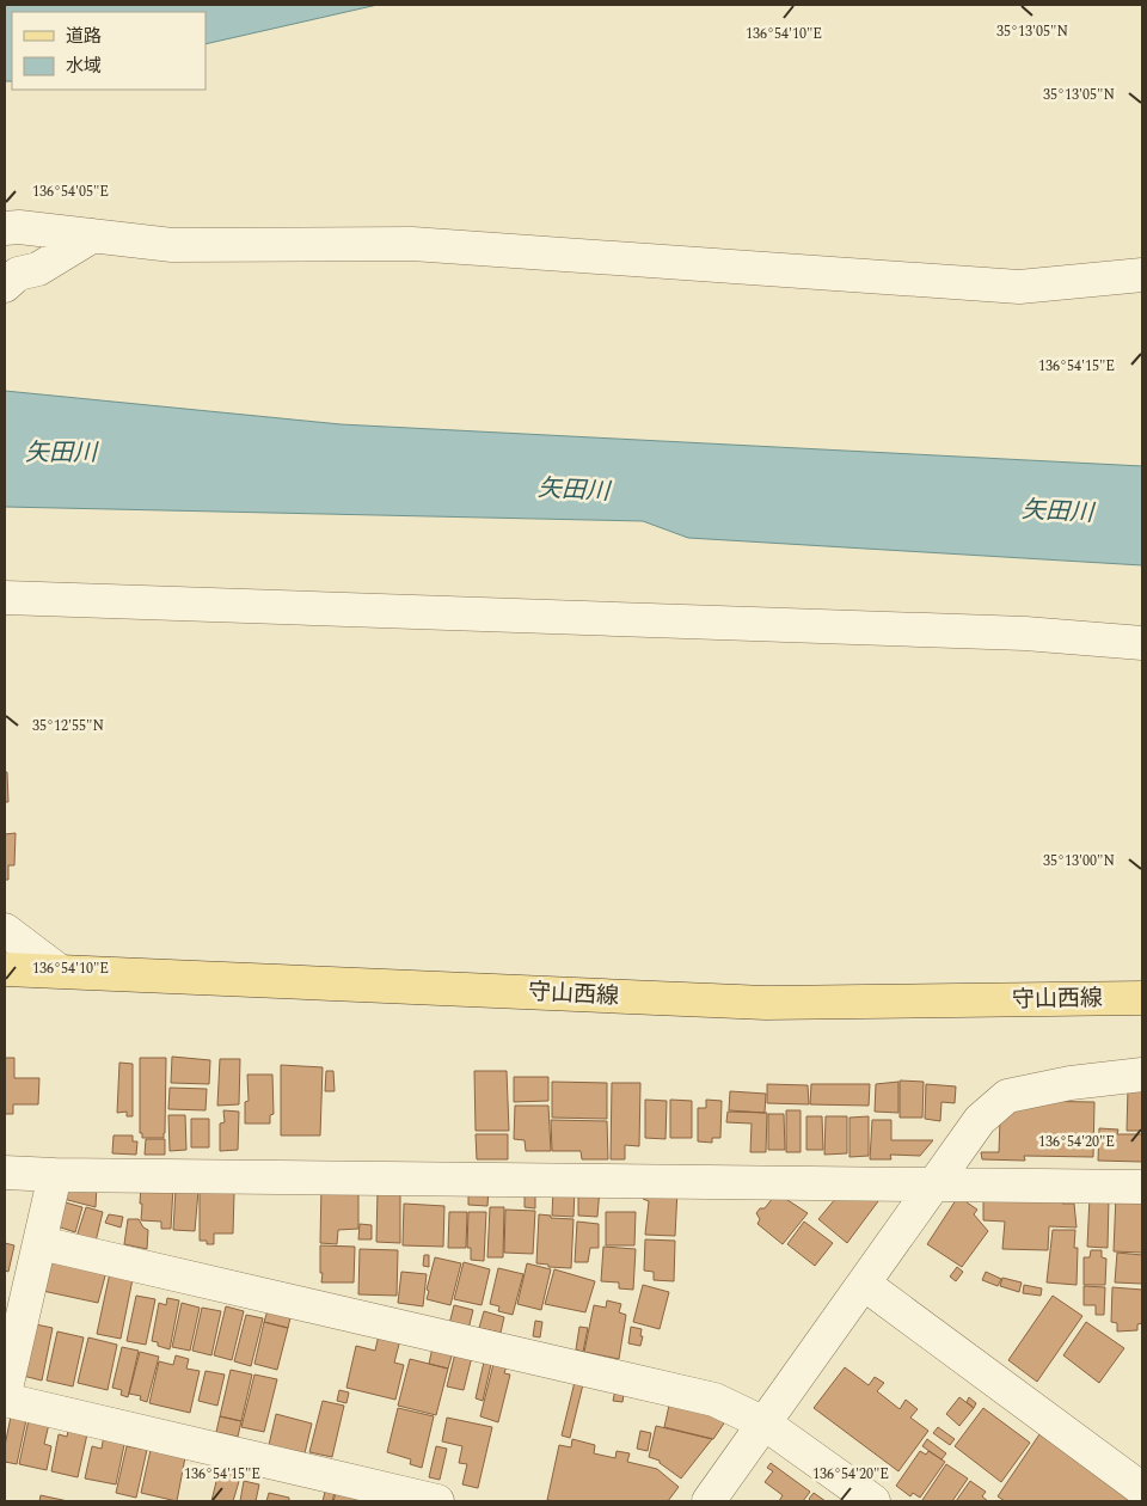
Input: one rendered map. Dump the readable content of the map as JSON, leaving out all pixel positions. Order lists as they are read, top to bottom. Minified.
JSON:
{"streets":{"main road":["守山西線"]},"water":["矢田川"],"legend":["道路","水域"],"coordinates":["35°13'05\"N","136°54'10\"E","136°54'05\"E","136°54'15\"E","35°12'55\"N","35°13'00\"N","136°54'20\"E"]}
